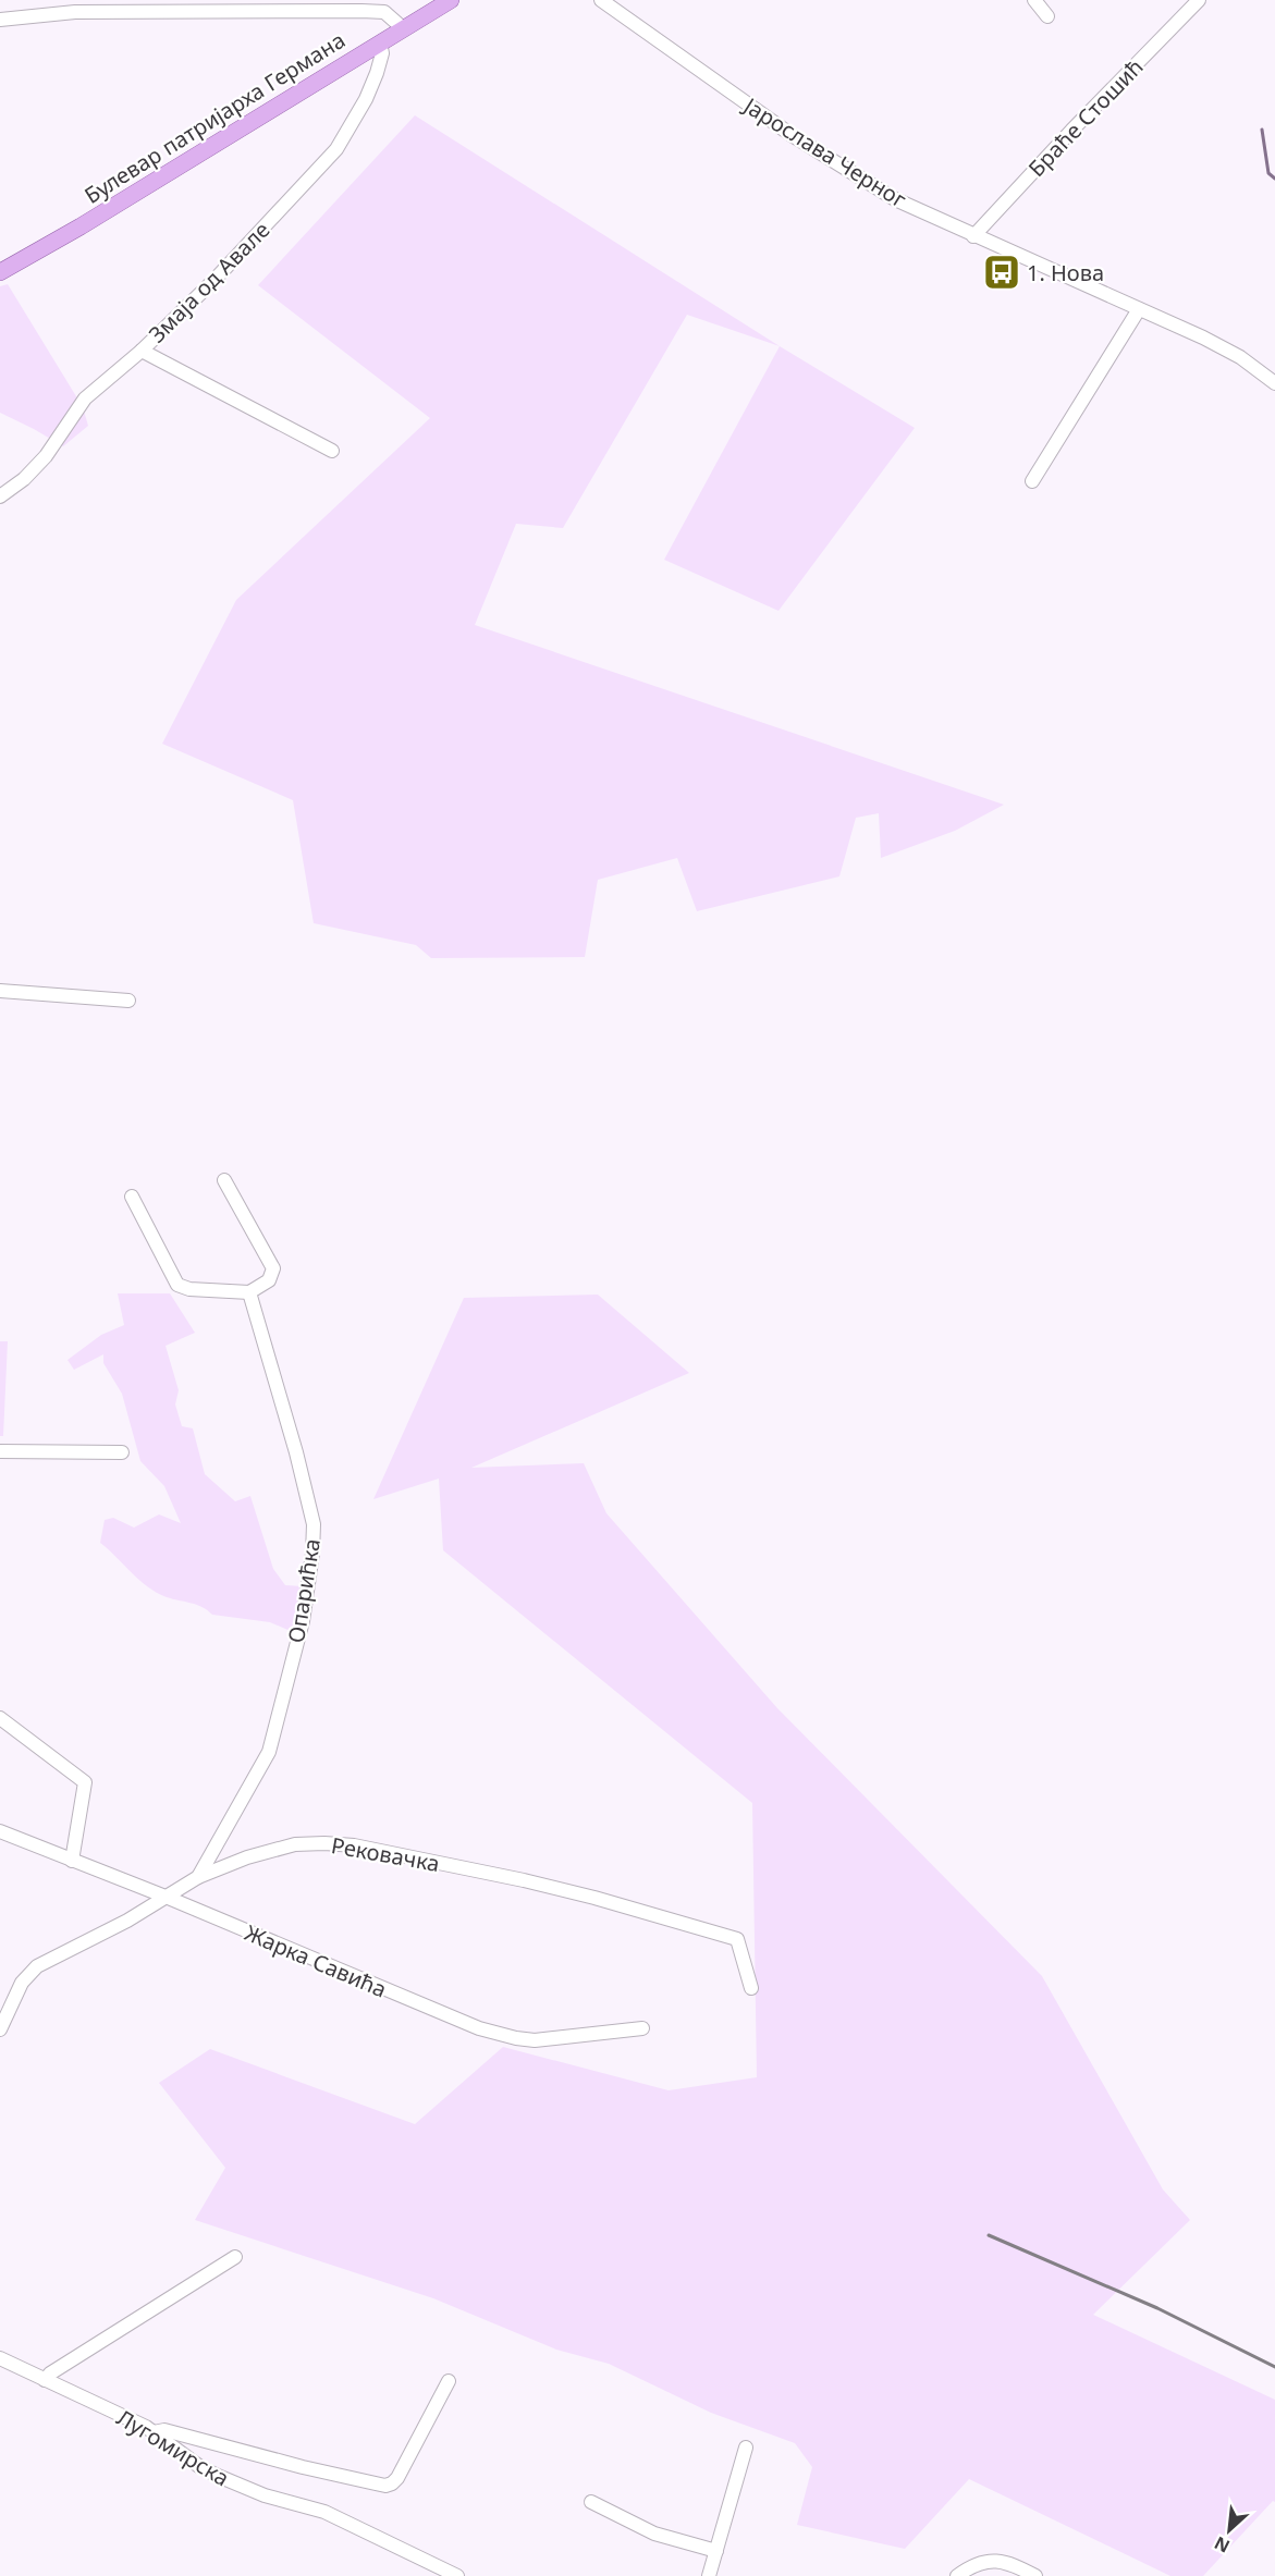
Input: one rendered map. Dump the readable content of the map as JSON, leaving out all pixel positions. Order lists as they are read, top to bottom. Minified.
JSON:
{"streets":{"main road":["Булевар патријарха Германа"],"street":["Браће Стошић","Јарослава Черног","Змаја од Авале","Опарићка","Рековачка","Жарка Савића","Лугомирска"]},"crossings":[["Булевар патријарха Германа","Змаја од Авале"],["Браће Стошић","Јарослава Черног"],["Опарићка","Рековачка"],["Рековачка","Жарка Савића"]],"places":{"bus stop":["1. Нова"]},"north":"bottom left"}
